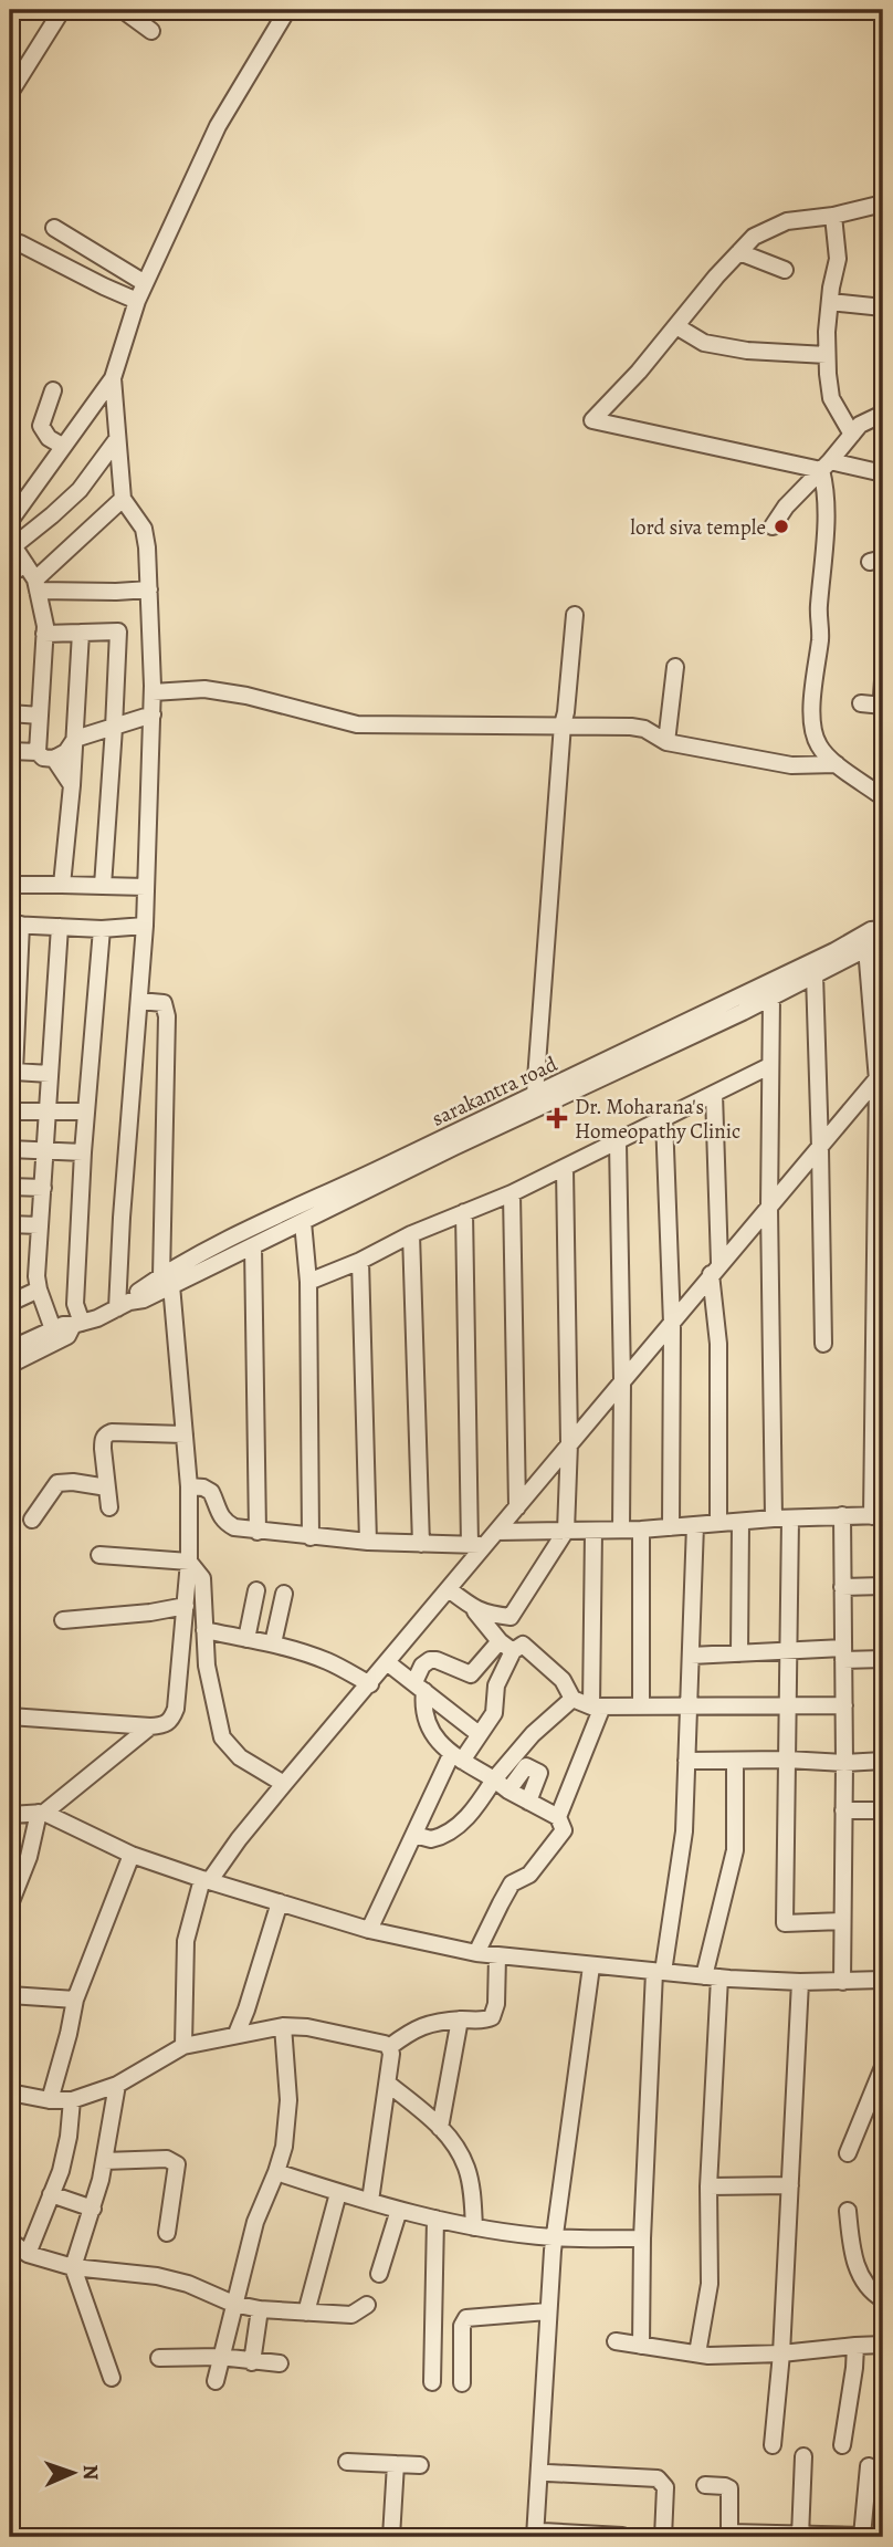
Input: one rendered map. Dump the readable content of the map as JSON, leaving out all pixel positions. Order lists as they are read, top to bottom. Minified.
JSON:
{"streets":{"street":["sarakantra road"]},"places":{"other":["lord siva temple"],"health":["Dr. Moharana's Homeopathy Clinic"]},"north":"right"}
